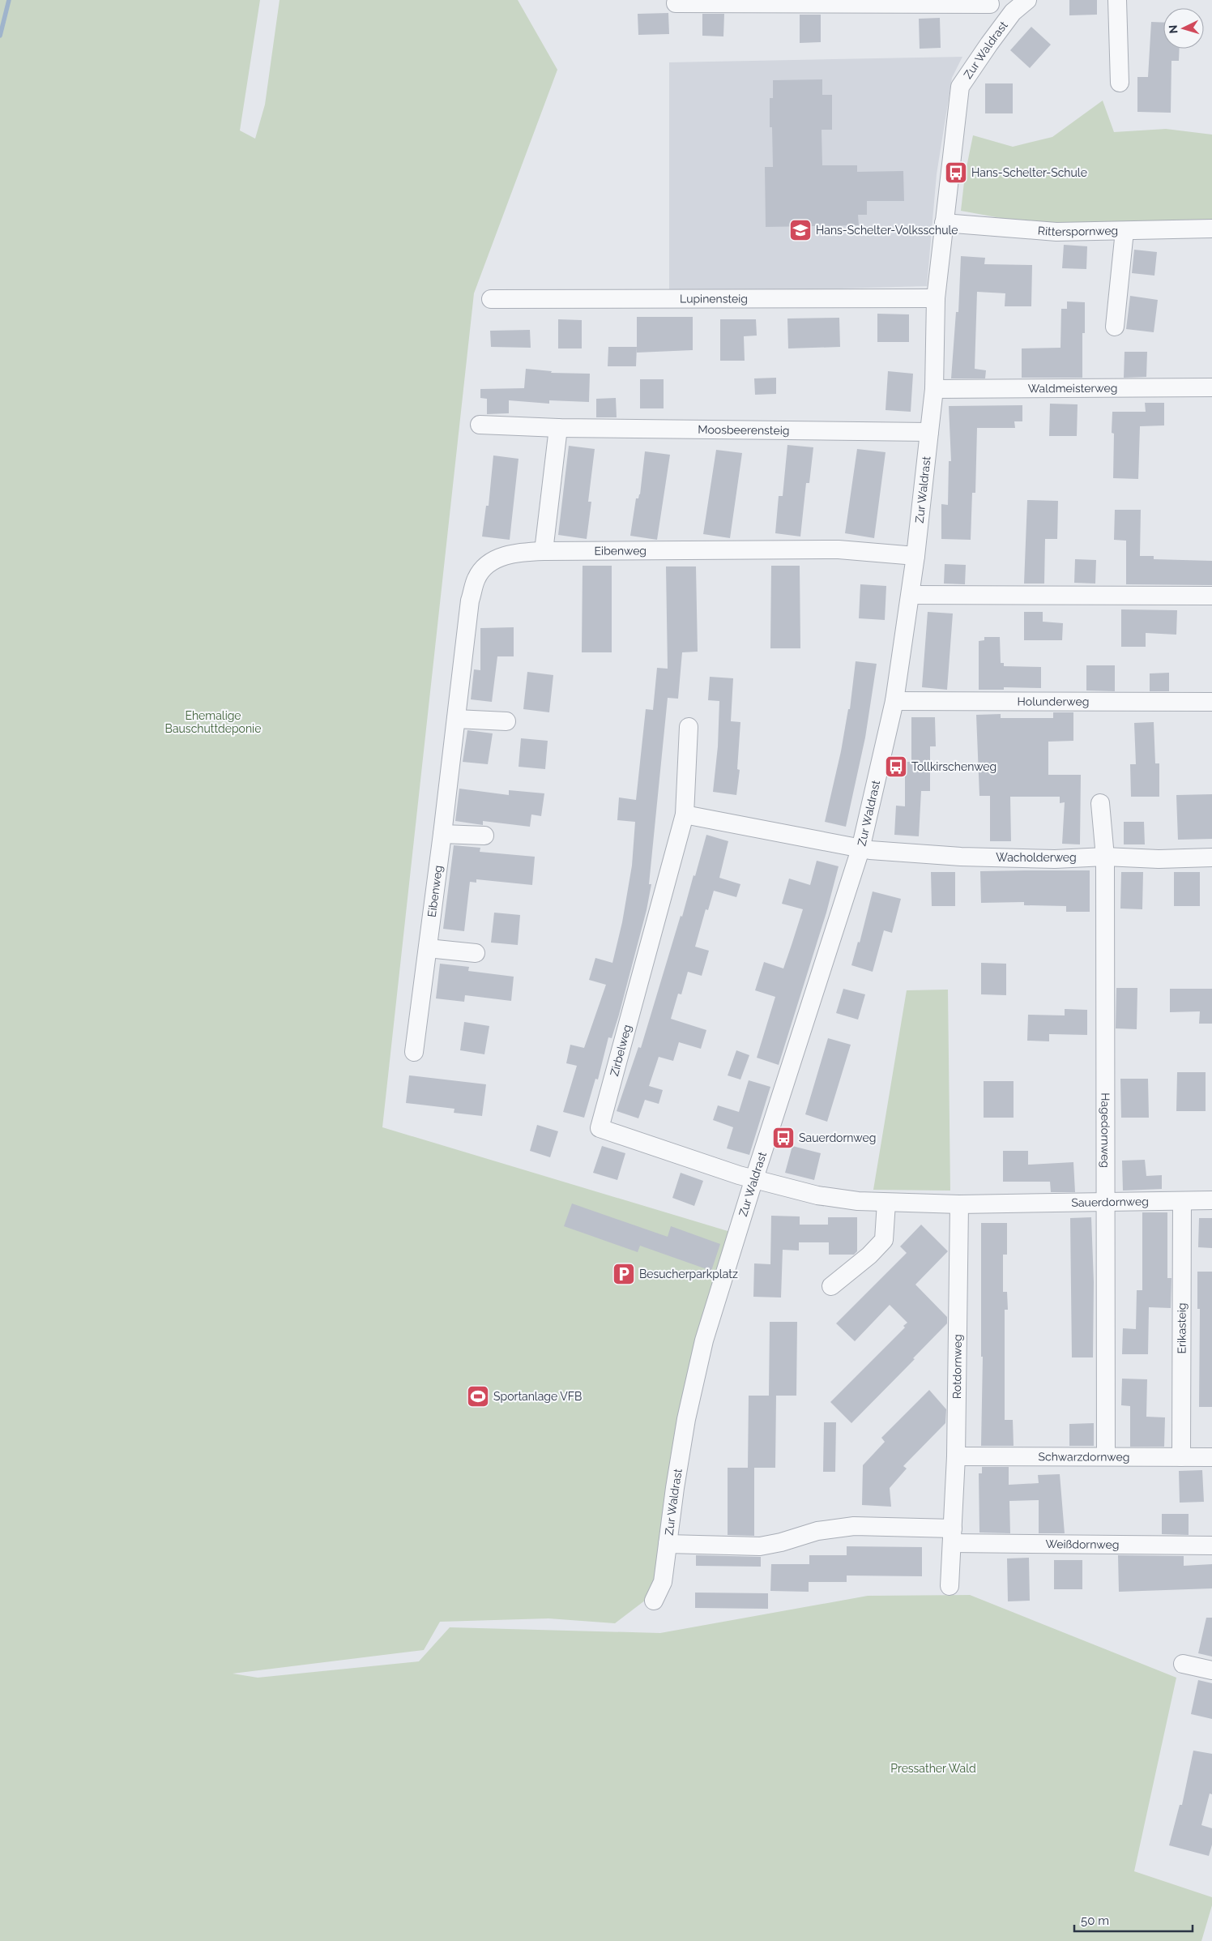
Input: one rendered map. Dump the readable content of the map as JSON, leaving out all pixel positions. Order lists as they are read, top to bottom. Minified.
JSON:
{"streets":{"street":["Zur Waldrast","Ritterspornweg","Lupinensteig","Waldmeisterweg","Moosbeerensteig","Eibenweg","Holunderweg","Wacholderweg","Zirbelweg","Hagedornweg","Sauerdornweg","Erikasteig","Rotdornweg","Schwarzdornweg","Weißdornweg"]},"crossings":[["Zur Waldrast","Ritterspornweg"],["Zur Waldrast","Lupinensteig"],["Zur Waldrast","Waldmeisterweg"],["Zur Waldrast","Moosbeerensteig"],["Zur Waldrast","Eibenweg"],["Zur Waldrast","Holunderweg"],["Zur Waldrast","Wacholderweg"],["Zur Waldrast","Zirbelweg"],["Zur Waldrast","Sauerdornweg"],["Wacholderweg","Hagedornweg"],["Zirbelweg","Sauerdornweg"],["Hagedornweg","Sauerdornweg"],["Hagedornweg","Schwarzdornweg"],["Sauerdornweg","Erikasteig"],["Sauerdornweg","Rotdornweg"],["Erikasteig","Schwarzdornweg"],["Rotdornweg","Schwarzdornweg"],["Rotdornweg","Weißdornweg"]],"parks":["Ehemalige Bauschuttdeponie","Pressather Wald"],"places":{"bus stop":["Hans-Schelter-Schule","Tollkirschenweg","Sauerdornweg"],"school or university":["Hans-Schelter-Volksschule"],"parking":["Besucherparkplatz"],"sports":["Sportanlage VFB"]},"scale_bar":"50 m","north":"left"}
